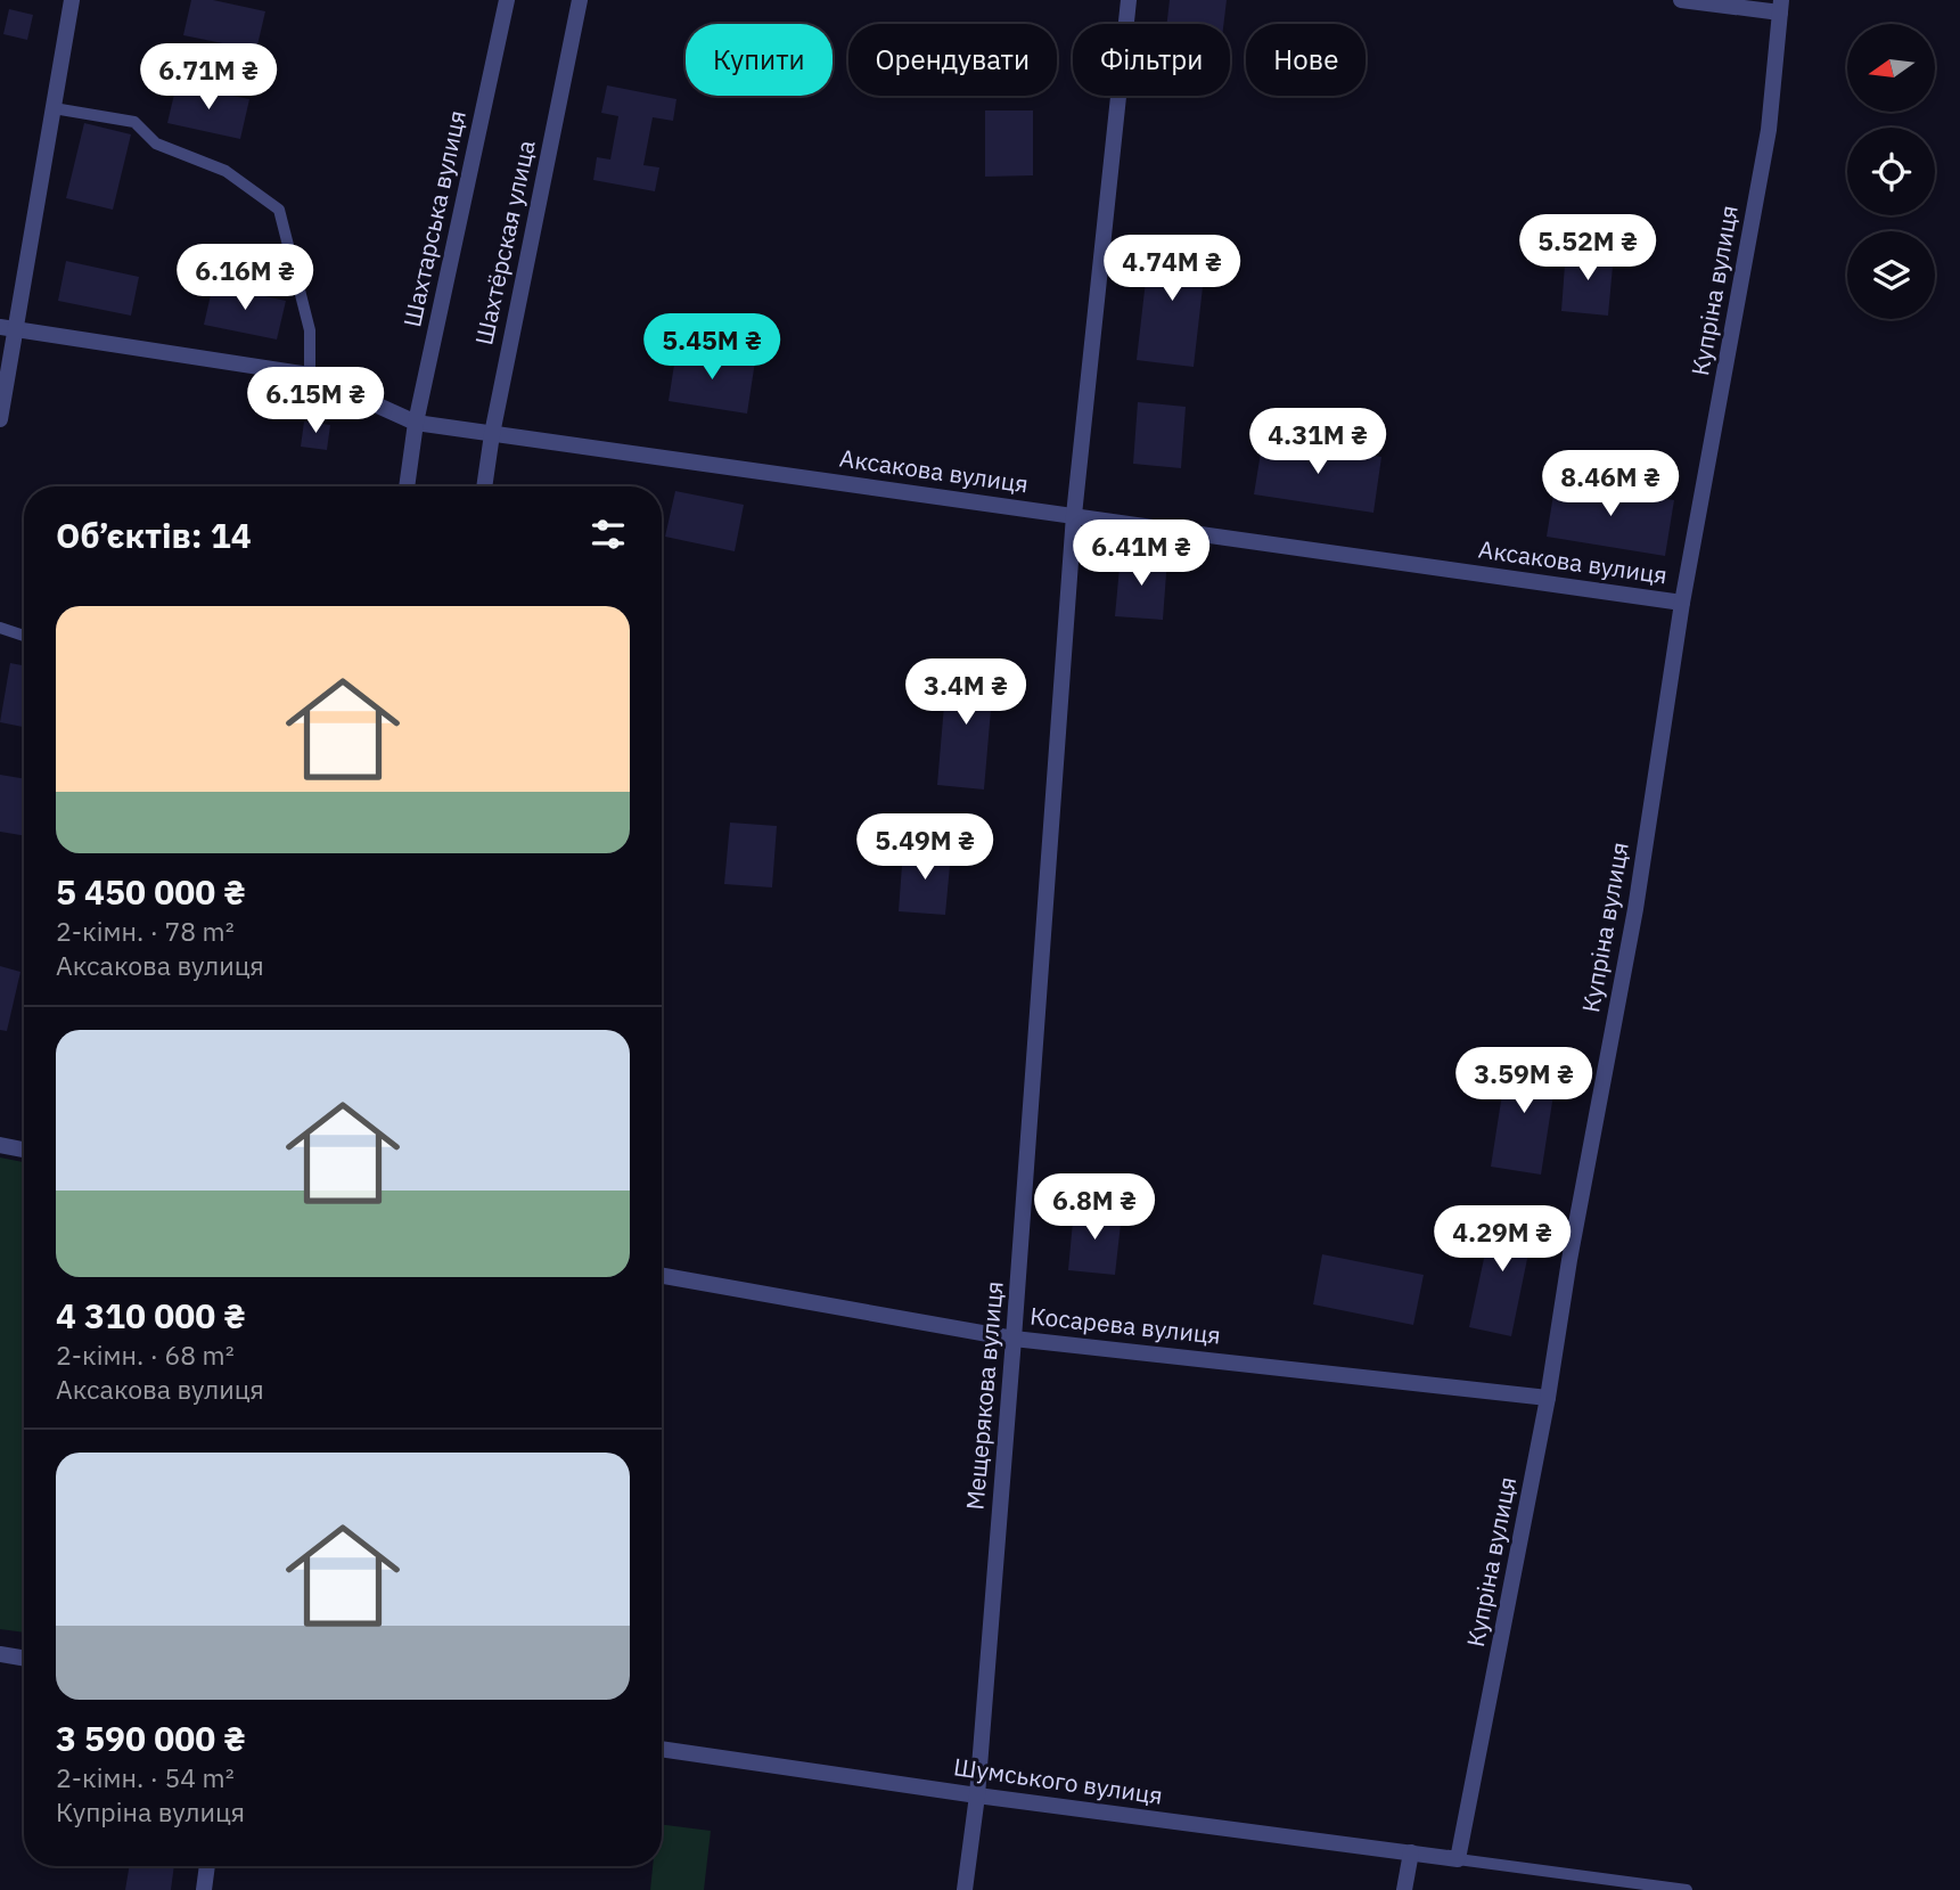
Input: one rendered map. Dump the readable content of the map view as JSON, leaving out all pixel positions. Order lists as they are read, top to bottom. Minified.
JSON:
{"streets":{"street":["Шахтарська вулиця","Шахтёрская улица","Купріна вулиця","Аксакова вулиця","Косарева вулиця","Мещерякова вулиця","Шумського вулиця"]},"crossings":[["Шахтарська вулиця","Аксакова вулиця"],["Шахтёрская улица","Аксакова вулиця"],["Купріна вулиця","Аксакова вулиця"],["Купріна вулиця","Косарева вулиця"],["Купріна вулиця","Шумського вулиця"],["Аксакова вулиця","Мещерякова вулиця"],["Косарева вулиця","Мещерякова вулиця"],["Мещерякова вулиця","Шумського вулиця"]],"north":"left","page":{"chip":["Купити","Орендувати","Фільтри","Нове"],"price":["6.71M ₴","5.52M ₴","4.74M ₴","6.16M ₴","5.45M ₴","6.15M ₴","4.31M ₴","8.46M ₴","6.41M ₴","3.4M ₴","5.49M ₴","3.59M ₴","6.8M ₴","4.29M ₴"],"heading":"Об’єктів: 14","list":[{"name":"5 450 000 ₴","note":"2-кімн. · 78 m² · Аксакова вулиця"},{"name":"4 310 000 ₴","note":"2-кімн. · 68 m² · Аксакова вулиця"},{"name":"3 590 000 ₴","note":"2-кімн. · 54 m² · Купріна вулиця"}]}}
